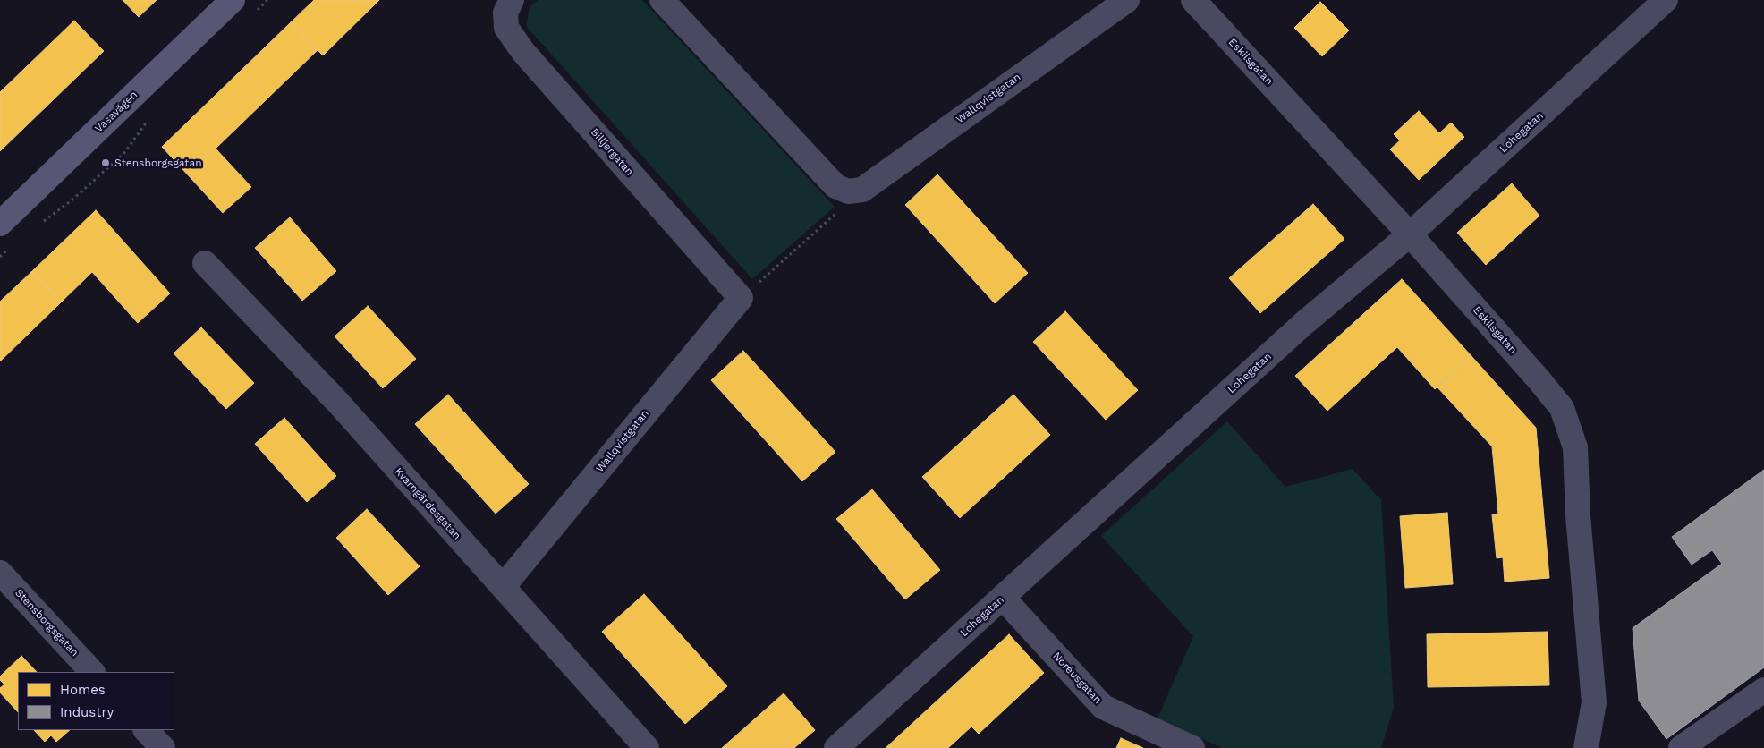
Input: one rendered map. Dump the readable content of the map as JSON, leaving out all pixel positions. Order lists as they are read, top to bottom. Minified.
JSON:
{"streets":{"main road":["Vasavägen"],"street":["Eskilsgatan","Wallqvistgatan","Lohegatan","Billjergatan","Kvarngärdesgatan","Stensborgsgatan","Noréusgatan"]},"crossings":[["Eskilsgatan","Lohegatan"],["Wallqvistgatan","Billjergatan"],["Wallqvistgatan","Kvarngärdesgatan"],["Lohegatan","Noréusgatan"]],"places":["Stensborgsgatan"],"legend":["Homes","Industry"]}
